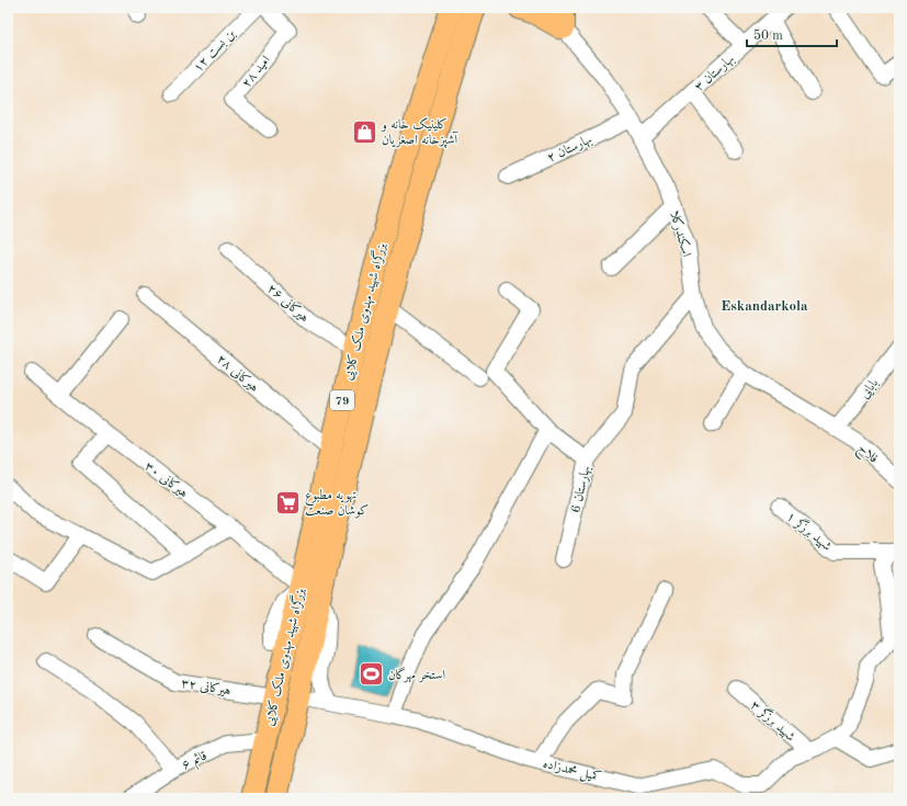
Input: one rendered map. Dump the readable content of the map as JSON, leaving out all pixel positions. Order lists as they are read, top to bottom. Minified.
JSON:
{"streets":{"highway":["بزرگراه شهید مهدوی ملک کلایی","79"],"street":["بن بست ۱۲","امید ۲۸","بهارستان ۳","بهارستان ۲","اسکندرکلا","هیرکانی ۲۶","هیرکانی ۲۸","بابایی","فلاح","هیرکانی ۳۰","بهارستان 6","شهید برزگر ۱","هیرکانی ۳۲","شهید برزگر ۳","قائم ۶","کمیل محمدزاده"]},"crossings":[["بهارستان ۳","اسکندرکلا"],["بهارستان ۲","اسکندرکلا"],["اسکندرکلا","بابایی"],["اسکندرکلا","فلاح"],["اسکندرکلا","بهارستان 6"],["هیرکانی ۲۶","بزرگراه شهید مهدوی ملک کلایی"],["بزرگراه شهید مهدوی ملک کلایی","هیرکانی ۲۸"],["بزرگراه شهید مهدوی ملک کلایی","هیرکانی ۳۰"],["بزرگراه شهید مهدوی ملک کلایی","هیرکانی ۳۲"],["بزرگراه شهید مهدوی ملک کلایی","قائم ۶"],["بزرگراه شهید مهدوی ملک کلایی","کمیل محمدزاده"],["بابایی","فلاح"],["شهید برزگر ۱","کمیل محمدزاده"],["شهید برزگر ۳","کمیل محمدزاده"]],"districts":["Eskandarkola"],"places":{"shop":["کلینیک خانه و آشپزخانه اصغریان"],"supermarket":["تهویه مطبوع کوشان صنعت"],"sports":["استخر مهرگان"]},"scale_bar":"50 m"}
